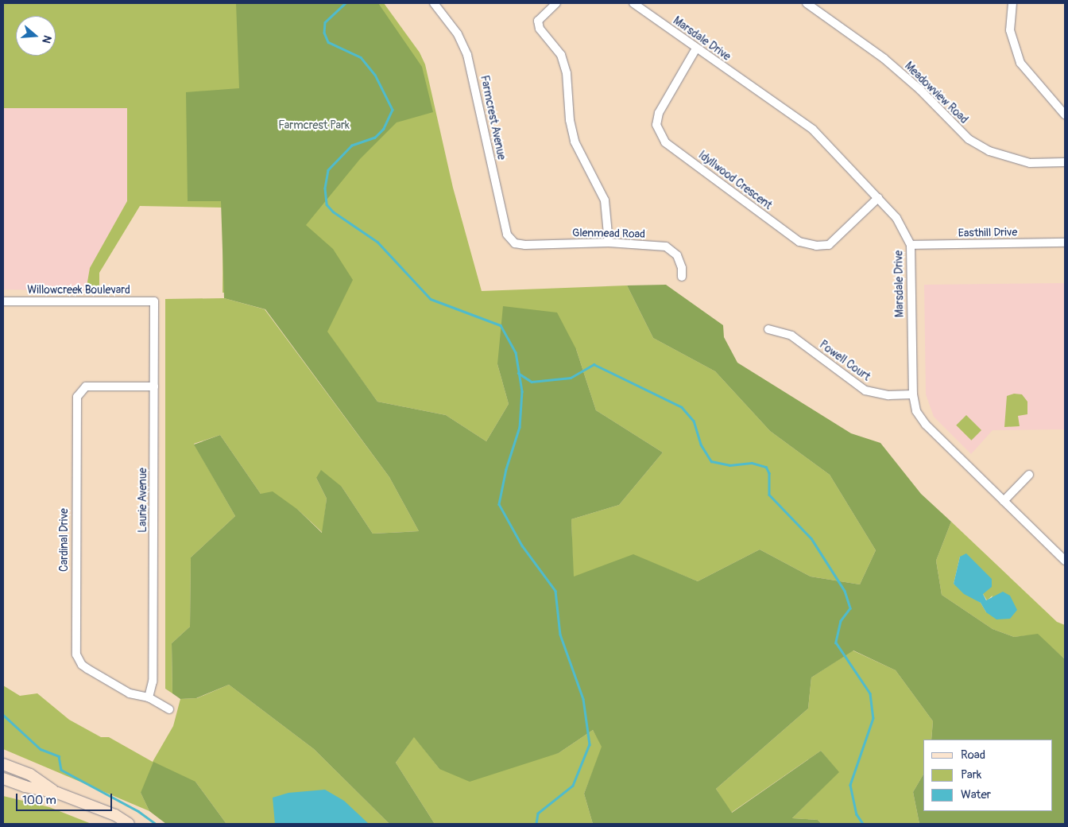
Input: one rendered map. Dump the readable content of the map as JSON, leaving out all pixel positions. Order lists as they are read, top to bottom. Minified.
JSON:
{"streets":{"street":["Marsdale Drive","Meadowview Road","Farmcrest Avenue","Idyllwood Crescent","Easthill Drive","Glenmead Road","Willowcreek Boulevard","Powell Court","Laurie Avenue","Cardinal Drive"]},"crossings":[["Marsdale Drive","Idyllwood Crescent"],["Marsdale Drive","Easthill Drive"],["Marsdale Drive","Powell Court"],["Farmcrest Avenue","Glenmead Road"],["Willowcreek Boulevard","Laurie Avenue"],["Laurie Avenue","Cardinal Drive"]],"parks":["Farmcrest Park"],"legend":["Road","Park","Water"],"scale_bar":"100 m","north":"right"}
